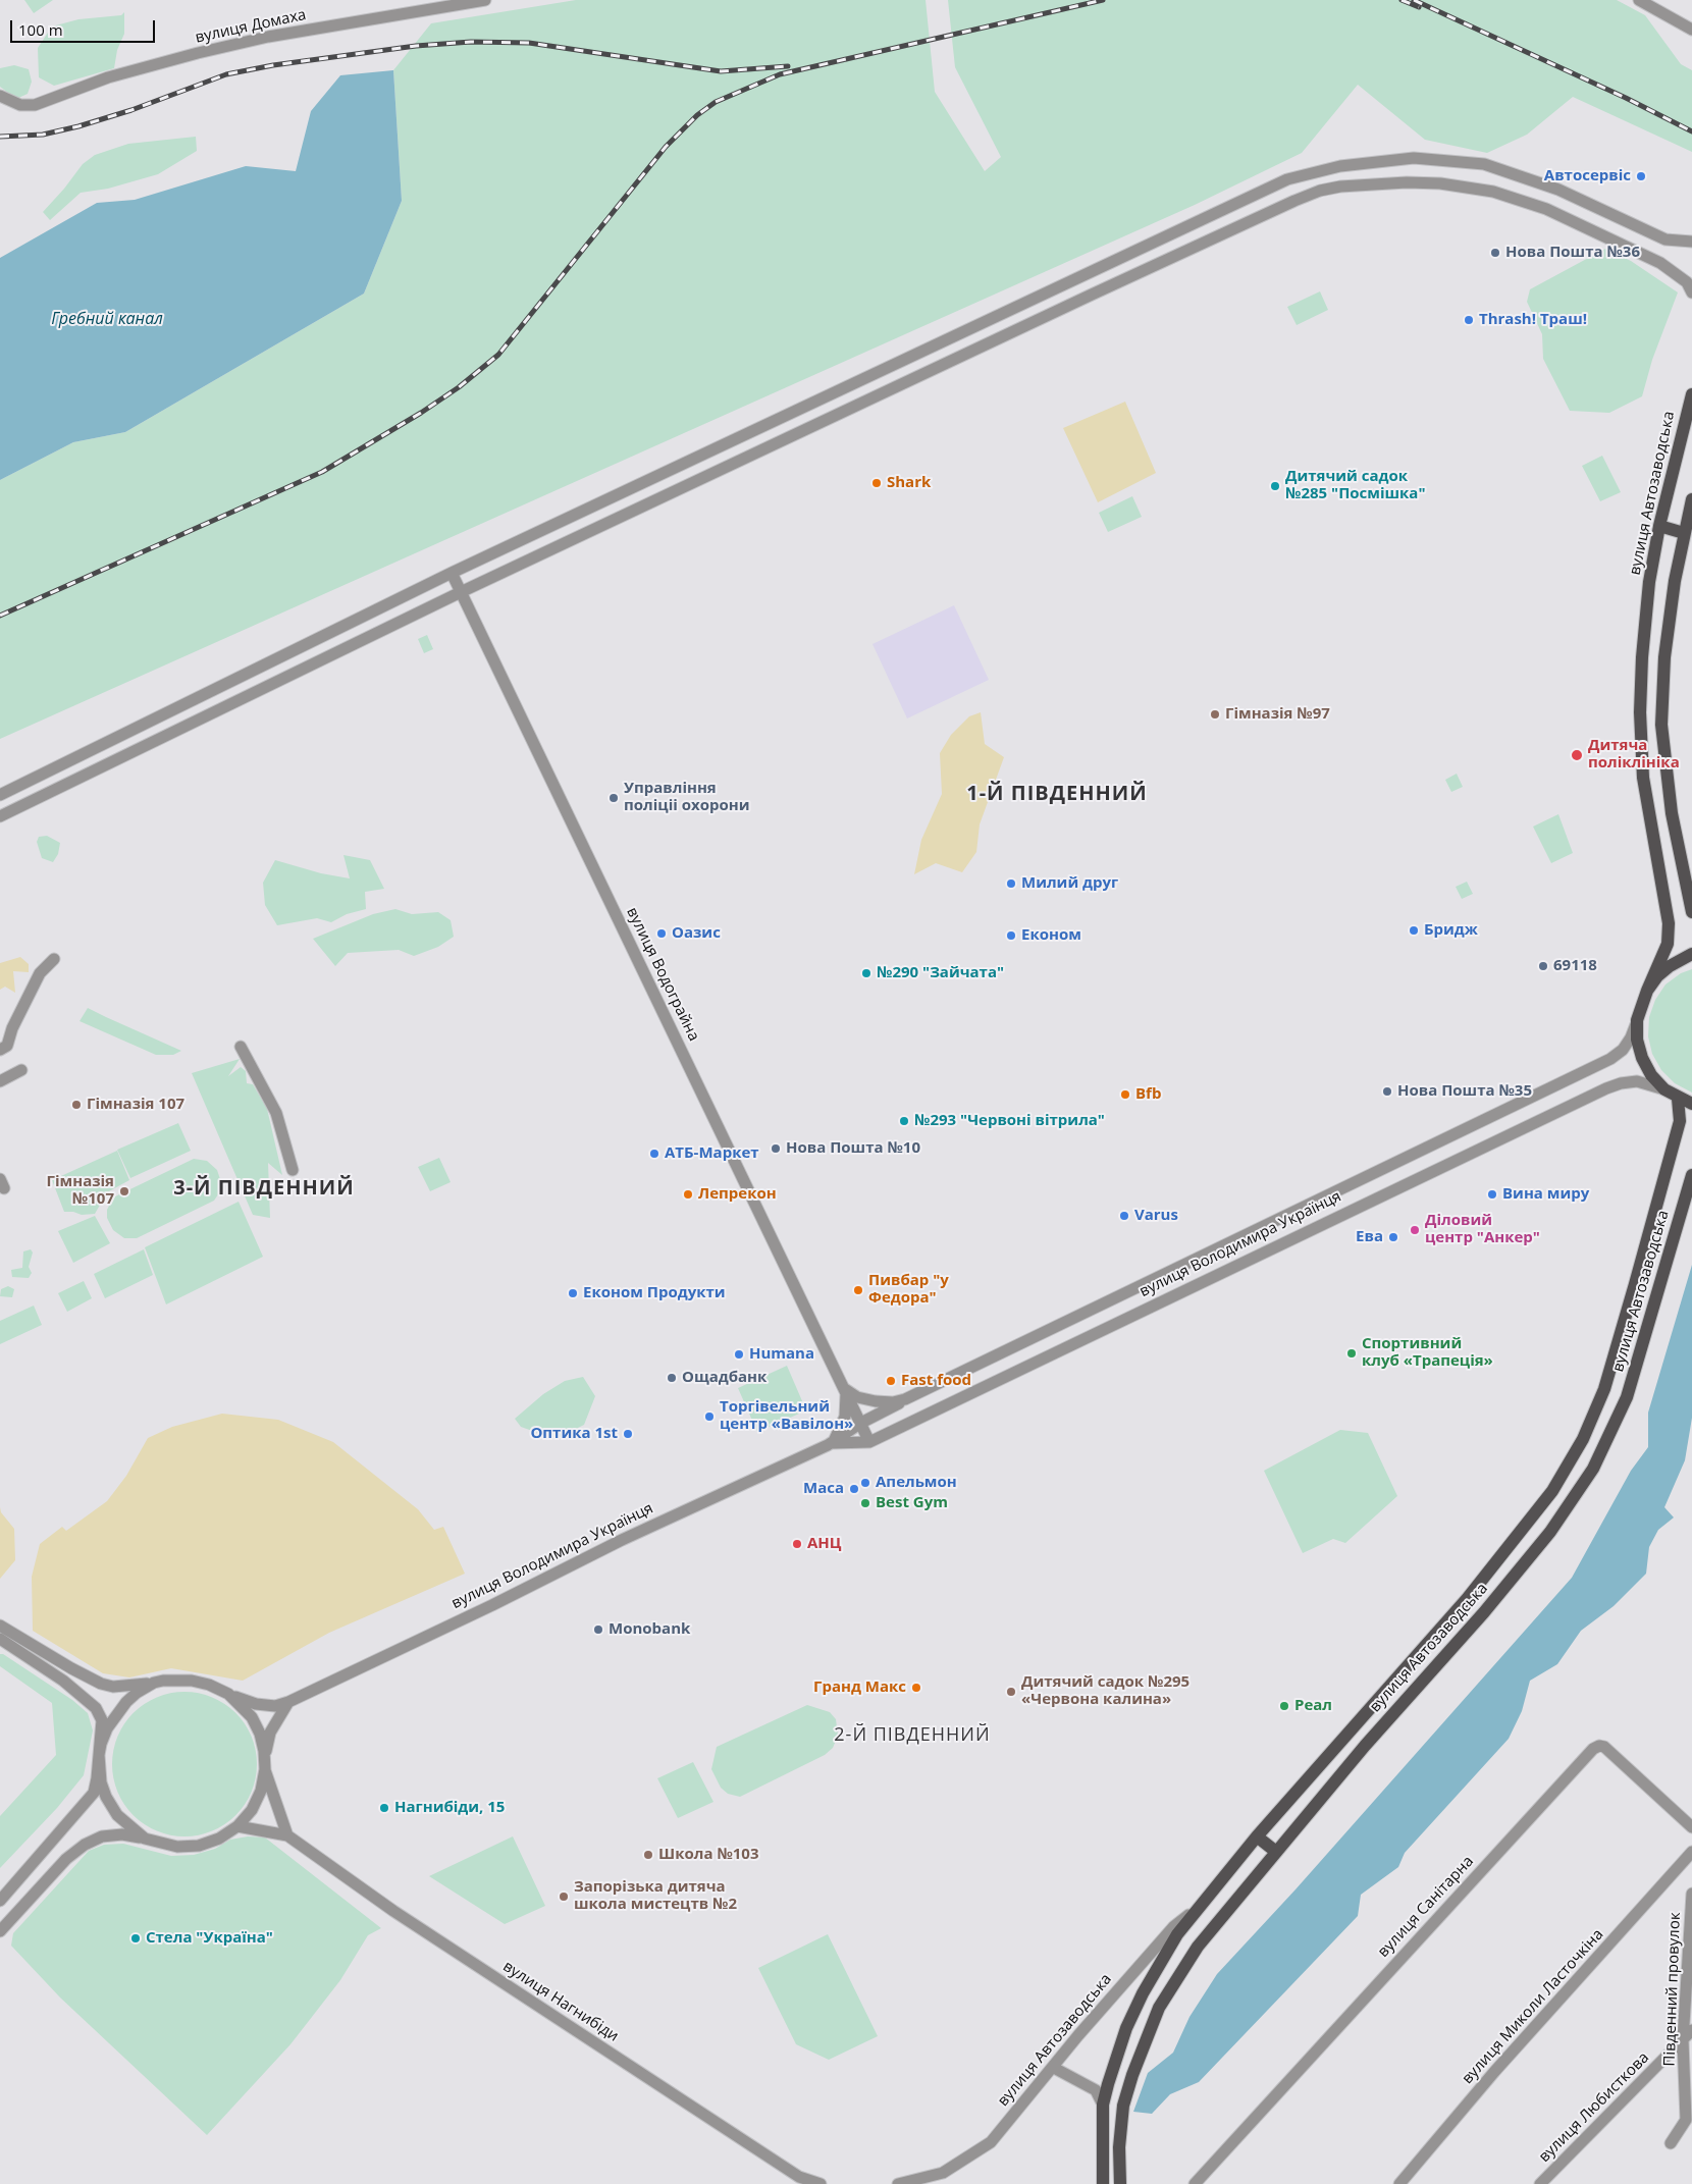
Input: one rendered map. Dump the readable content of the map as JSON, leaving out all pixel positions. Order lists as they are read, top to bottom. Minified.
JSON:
{"streets":{"main road":["вулиця Автозаводська","вулиця Володимира Українця"],"street":["вулиця Домаха","вулиця Водограйна","вулиця Санітарна","Південний провулок","вулиця Нагнибіди","вулиця Миколи Ласточкіна","вулиця Любисткова"]},"crossings":[["вулиця Автозаводська","вулиця Володимира Українця"],["вулиця Водограйна","вулиця Володимира Українця"],["вулиця Володимира Українця","вулиця Нагнибіди"],["Південний провулок","вулиця Любисткова"]],"districts":["1-Й ПІВДЕННИЙ","3-Й ПІВДЕННИЙ","2-Й ПІВДЕННИЙ"],"water":["Гребний канал"],"places":["Автосервіс","Нова Пошта №36","Thrash! Траш!","Shark","Дитячий садок №285 \"Посмішка\"","Гімназія №97","Дитяча поліклініка","Управлiння полiцii охорони","Милий друг","Бридж","Оазис","Економ","69118","№290 \"Зайчата\"","Нова Пошта №35","Bfb","Гімназія 107","№293 \"Червоні вітрила\"","Нова Пошта №10","АТБ-Маркет","Гімназія №107","Лепрекон","Вина миру","Varus","Діловий центр \"Анкер\"","Ева","Пивбар \"у Федора\"","Економ Продукти","Спортивний клуб «Трапеція»","Humana","Ощадбанк","Fast food","Торгівельний центр «Вавілон»","Оптика 1st","Апельмон","Маса","Best Gym","АНЦ","Monobank","Гранд Макс","Дитячий садок №295 «Червона калина»","Реал","Нагнибіди, 15","Школа №103","Запорізька дитяча школа мистецтв №2","Стела \"Україна\""],"scale_bar":"100 m"}
